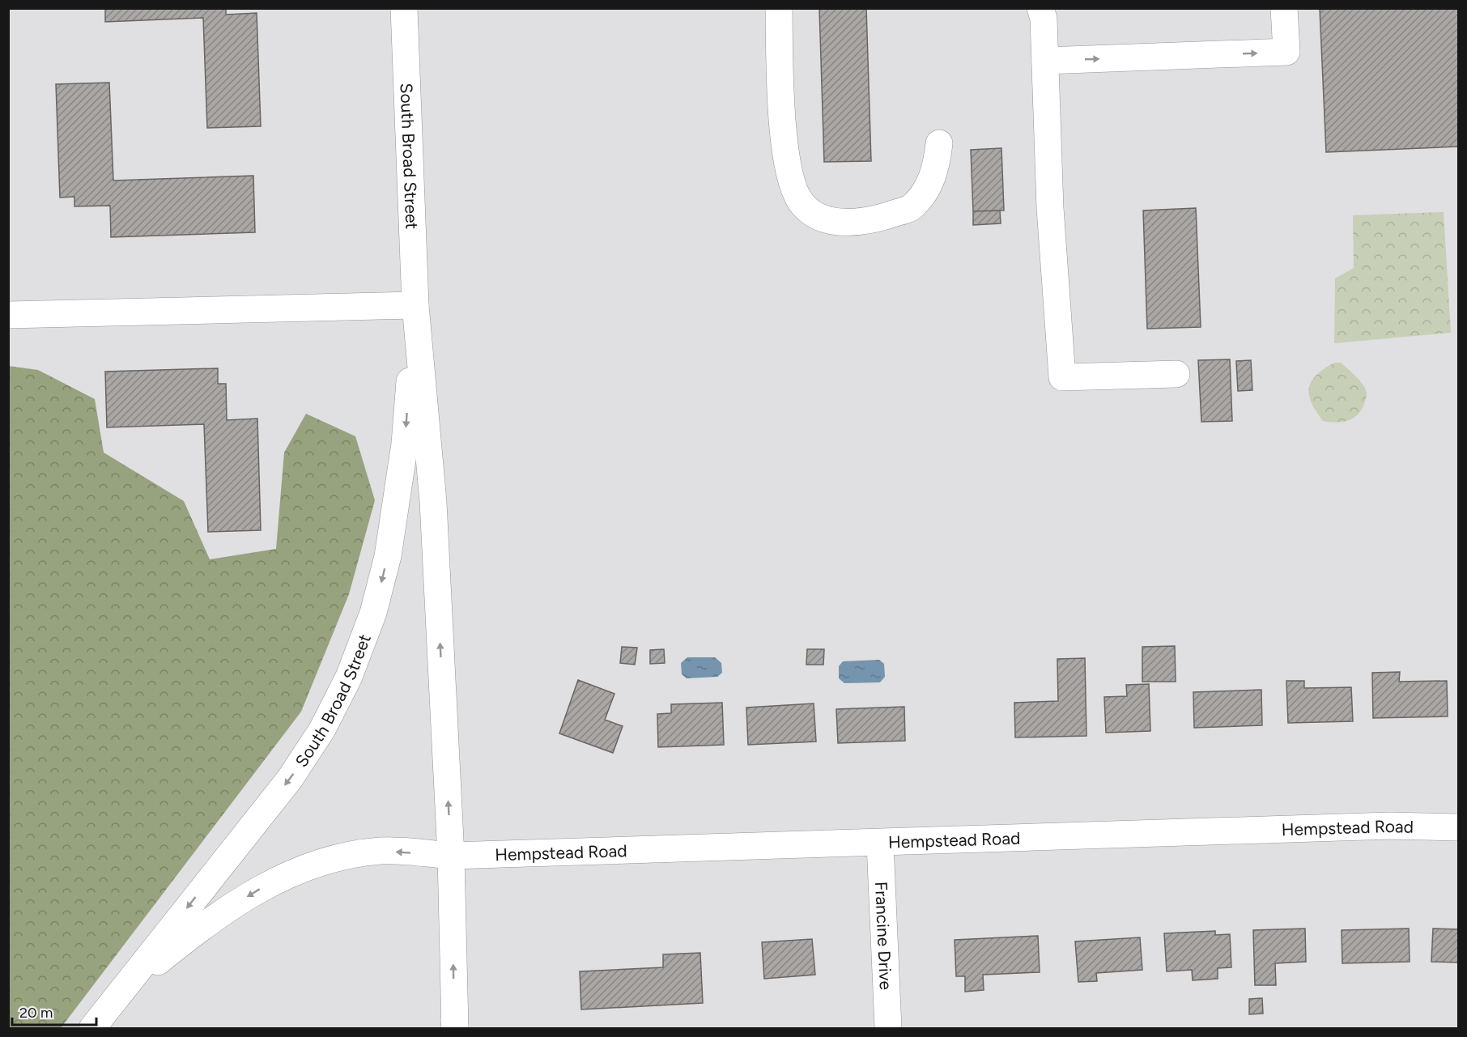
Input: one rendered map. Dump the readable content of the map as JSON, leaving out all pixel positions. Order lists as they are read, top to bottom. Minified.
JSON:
{"streets":{"main road":["South Broad Street","Hempstead Road","Francine Drive"]},"crossings":[["South Broad Street","Hempstead Road"],["Hempstead Road","Francine Drive"]],"scale_bar":"20 m"}
